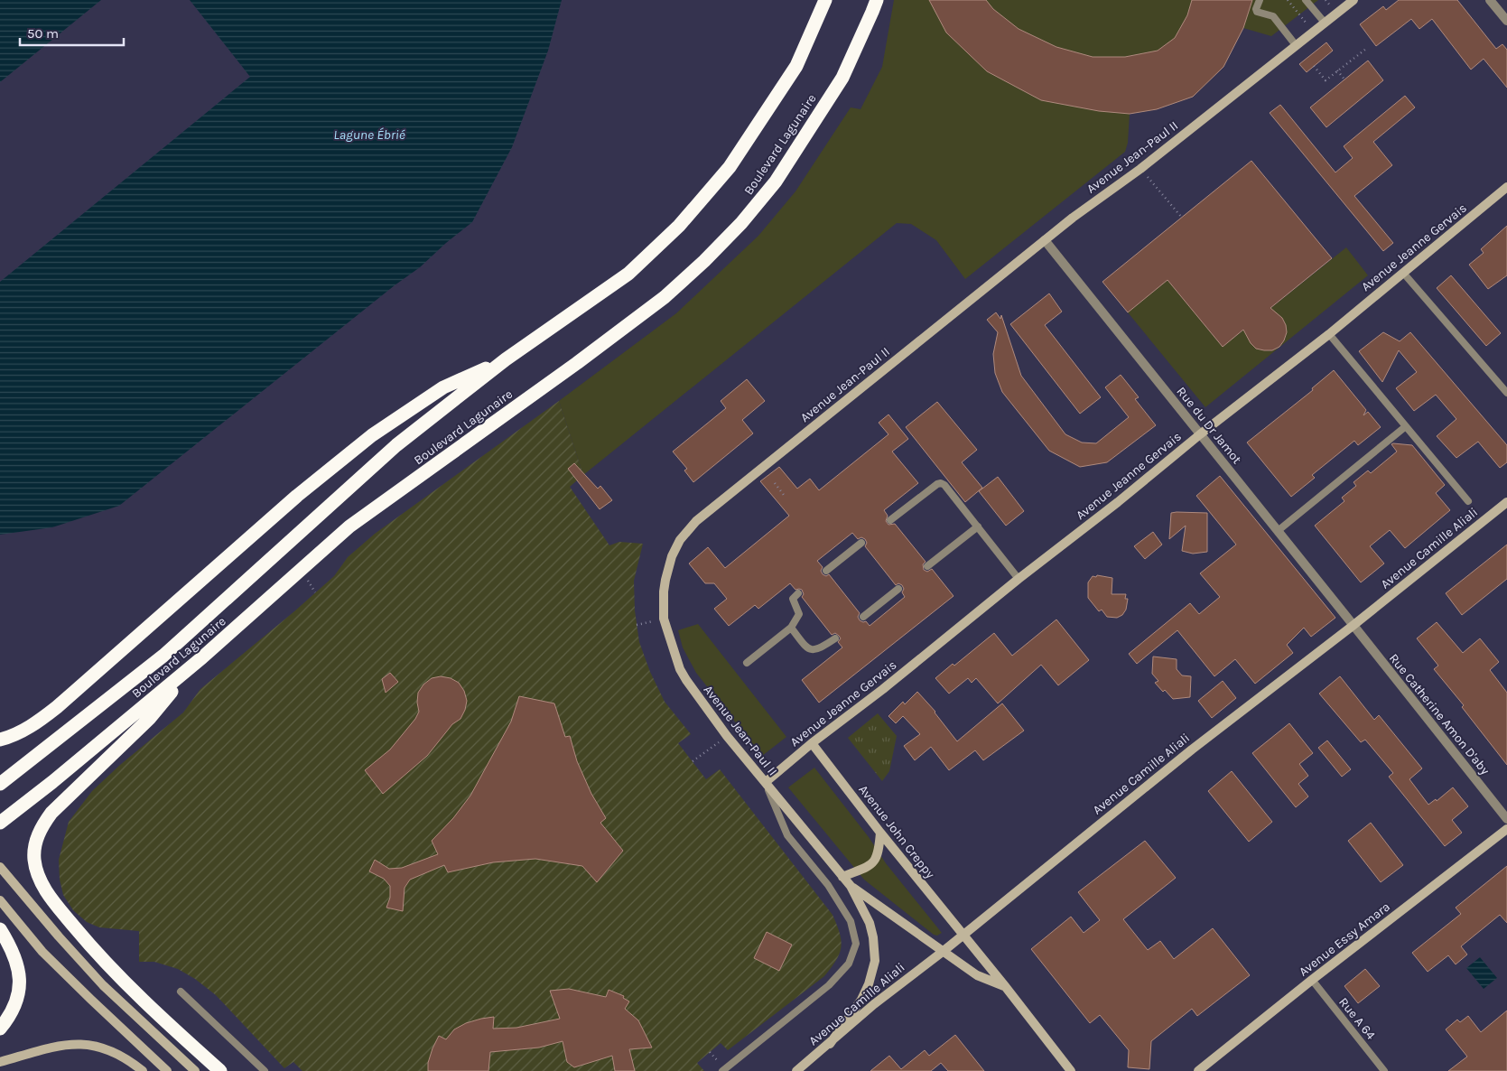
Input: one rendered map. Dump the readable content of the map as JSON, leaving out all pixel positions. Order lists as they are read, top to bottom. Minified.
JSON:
{"streets":{"highway":["Boulevard Lagunaire"],"main road":["Avenue Jean-Paul II","Avenue Jeanne Gervais","Avenue Camille Aliali","Avenue John Creppy","Avenue Essy Amara"],"street":["Rue du Dr Jamot","Rue Catherine Amon D'aby"],"lane":["Rue A 64"]},"crossings":[["Avenue Jean-Paul II","Avenue Jeanne Gervais"],["Avenue Jean-Paul II","Rue du Dr Jamot"],["Avenue Jean-Paul II","Avenue Camille Aliali"],["Avenue Jean-Paul II","Avenue John Creppy"],["Avenue Jeanne Gervais","Rue du Dr Jamot"],["Avenue Jeanne Gervais","Avenue John Creppy"],["Rue du Dr Jamot","Avenue Camille Aliali"],["Rue du Dr Jamot","Rue Catherine Amon D'aby"],["Avenue Camille Aliali","Rue Catherine Amon D'aby"],["Avenue Camille Aliali","Avenue John Creppy"],["Avenue Essy Amara","Rue A 64"]],"water":["Lagune Ébrié"],"scale_bar":"50 m"}
